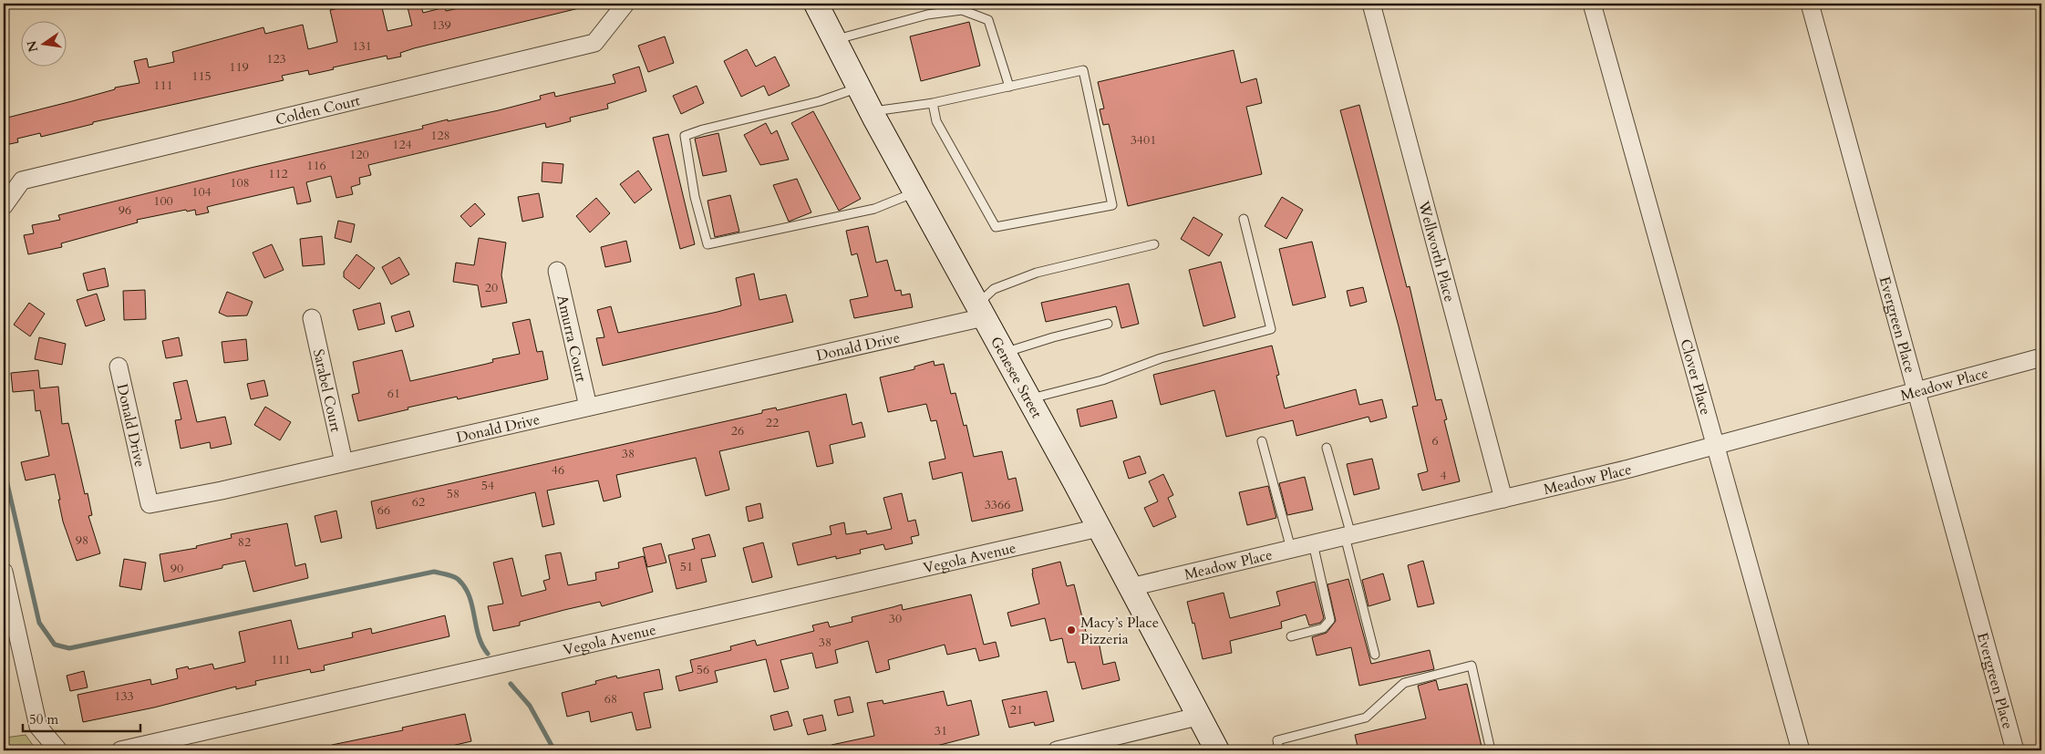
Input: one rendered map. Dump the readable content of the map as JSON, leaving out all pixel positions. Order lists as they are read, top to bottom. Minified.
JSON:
{"streets":{"main road":["Genesee Street"],"street":["Colden Court","Wellworth Place","Evergreen Place","Amurra Court","Donald Drive","Clover Place","Meadow Place","Sarabel Court","Vegola Avenue"]},"crossings":[["Wellworth Place","Meadow Place"],["Evergreen Place","Meadow Place"],["Amurra Court","Donald Drive"],["Donald Drive","Genesee Street"],["Donald Drive","Sarabel Court"],["Genesee Street","Meadow Place"],["Genesee Street","Vegola Avenue"],["Clover Place","Meadow Place"]],"places":["Macy’s Place Pizzeria"],"house_numbers":["139","131","123","119","115","111","128","3401","124","120","116","112","108","104","100","96","20","61","22","26","6","38","46","4","54","58","62","3366","66","98","82","51","90","30","38","111","56","133","68","21","31"],"scale_bar":"50 m","north":"left"}
